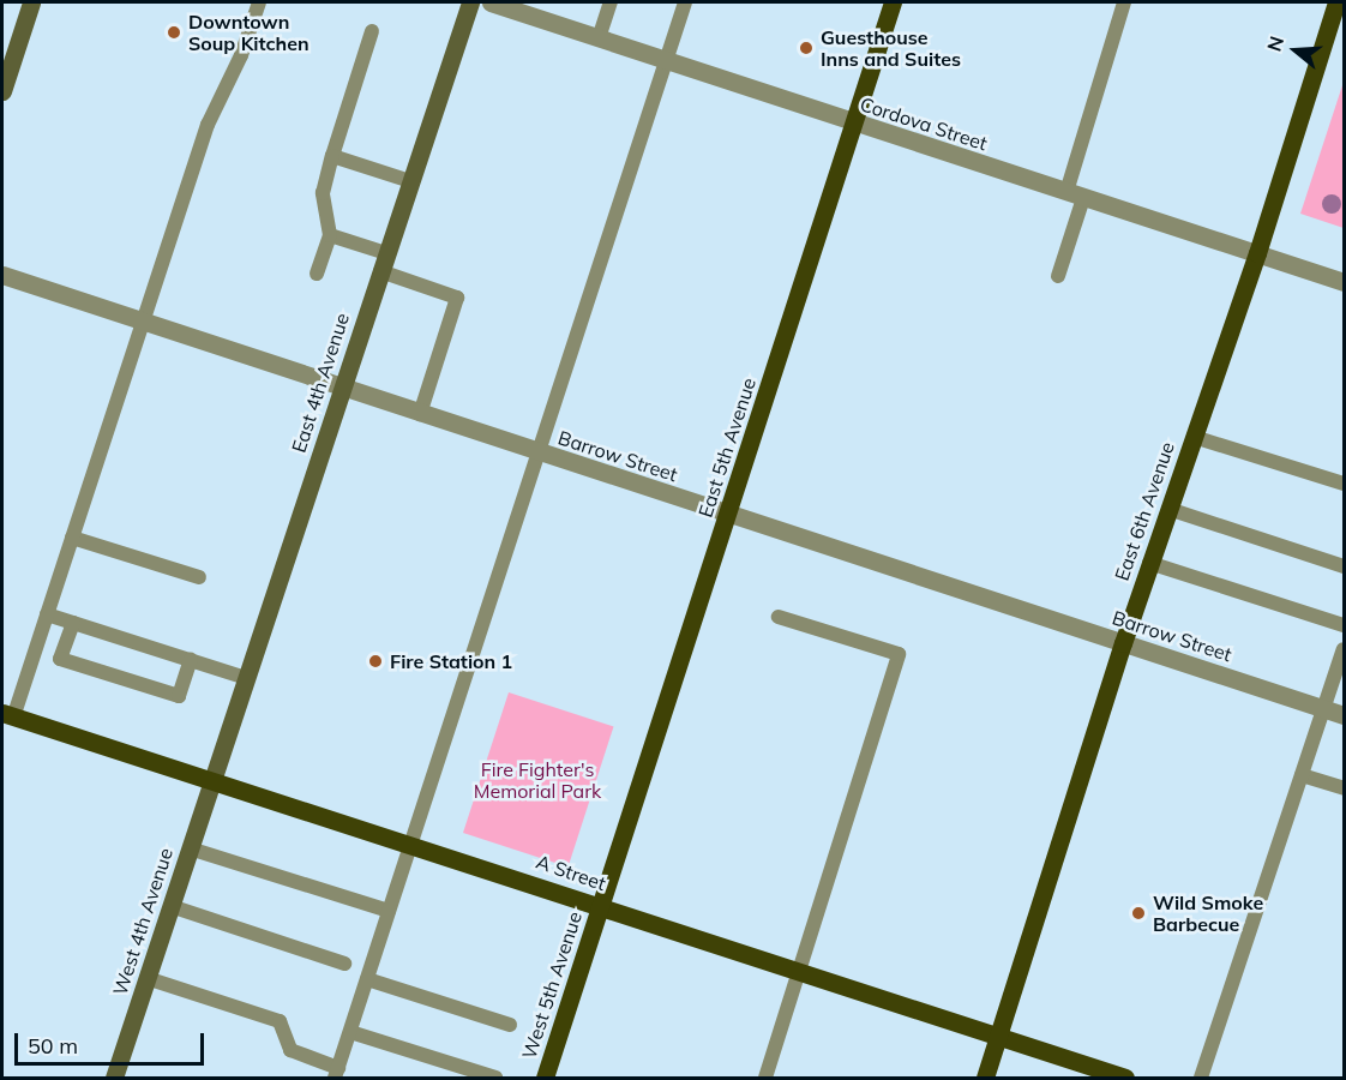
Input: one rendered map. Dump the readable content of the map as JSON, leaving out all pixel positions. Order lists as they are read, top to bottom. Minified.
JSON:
{"streets":{"main road":["East 4th Avenue","East 5th Avenue","East 6th Avenue","A Street","West 4th Avenue","West 5th Avenue"],"street":["Cordova Street","Barrow Street"]},"crossings":[["Cordova Street","East 5th Avenue"],["Cordova Street","East 6th Avenue"],["East 4th Avenue","Barrow Street"],["East 4th Avenue","A Street"],["East 4th Avenue","West 4th Avenue"],["East 5th Avenue","Barrow Street"],["East 5th Avenue","A Street"],["East 5th Avenue","West 5th Avenue"],["Barrow Street","East 6th Avenue"],["East 6th Avenue","A Street"],["A Street","West 4th Avenue"],["A Street","West 5th Avenue"]],"parks":["Fire Fighter's Memorial Park"],"places":["Downtown Soup Kitchen","Guesthouse Inns and Suites","Fire Station 1","Wild Smoke Barbecue"],"scale_bar":"50 m","north":"left"}
